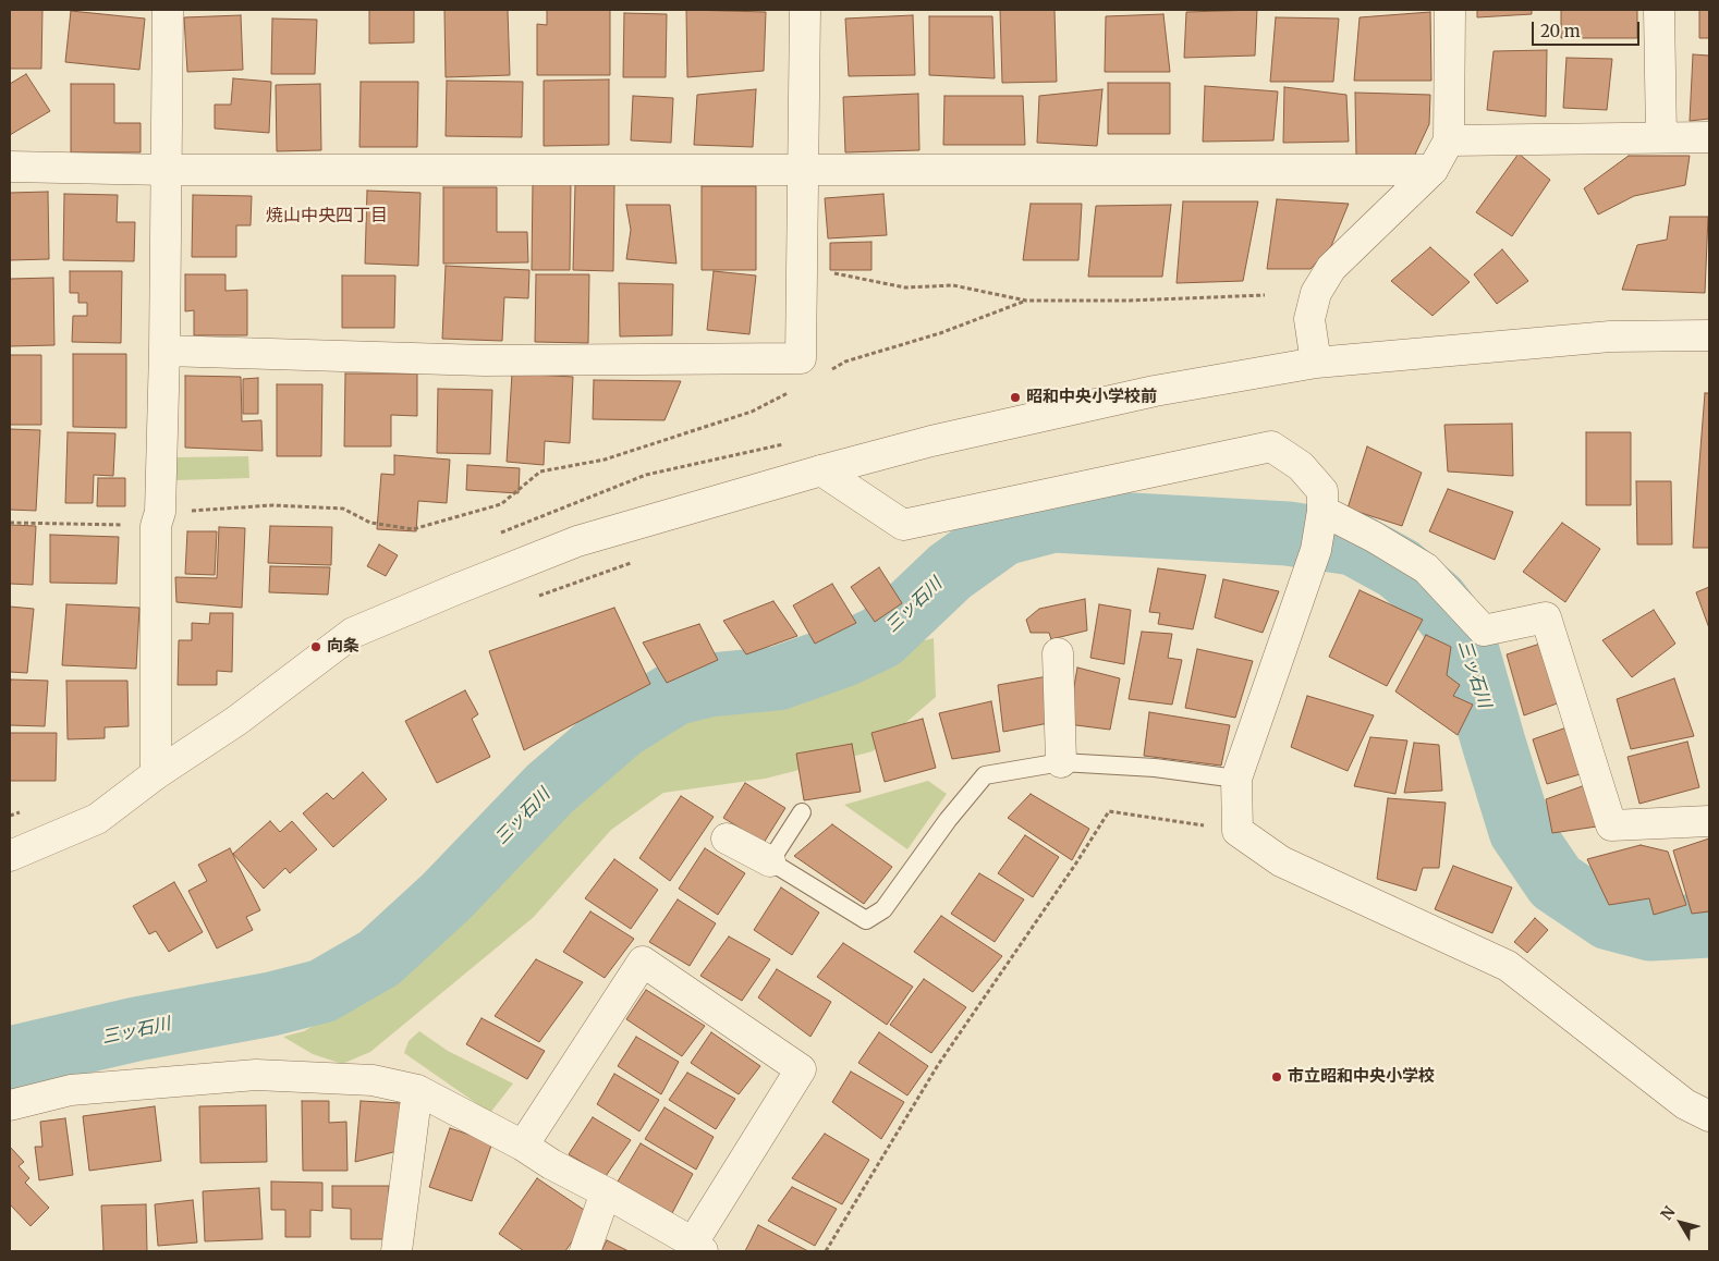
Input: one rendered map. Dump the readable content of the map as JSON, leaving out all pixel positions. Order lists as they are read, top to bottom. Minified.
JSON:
{"districts":["焼山中央四丁目"],"water":["三ッ石川"],"places":["昭和中央小学校前","向条","市立昭和中央小学校"],"scale_bar":"20 m","north":"top left"}
